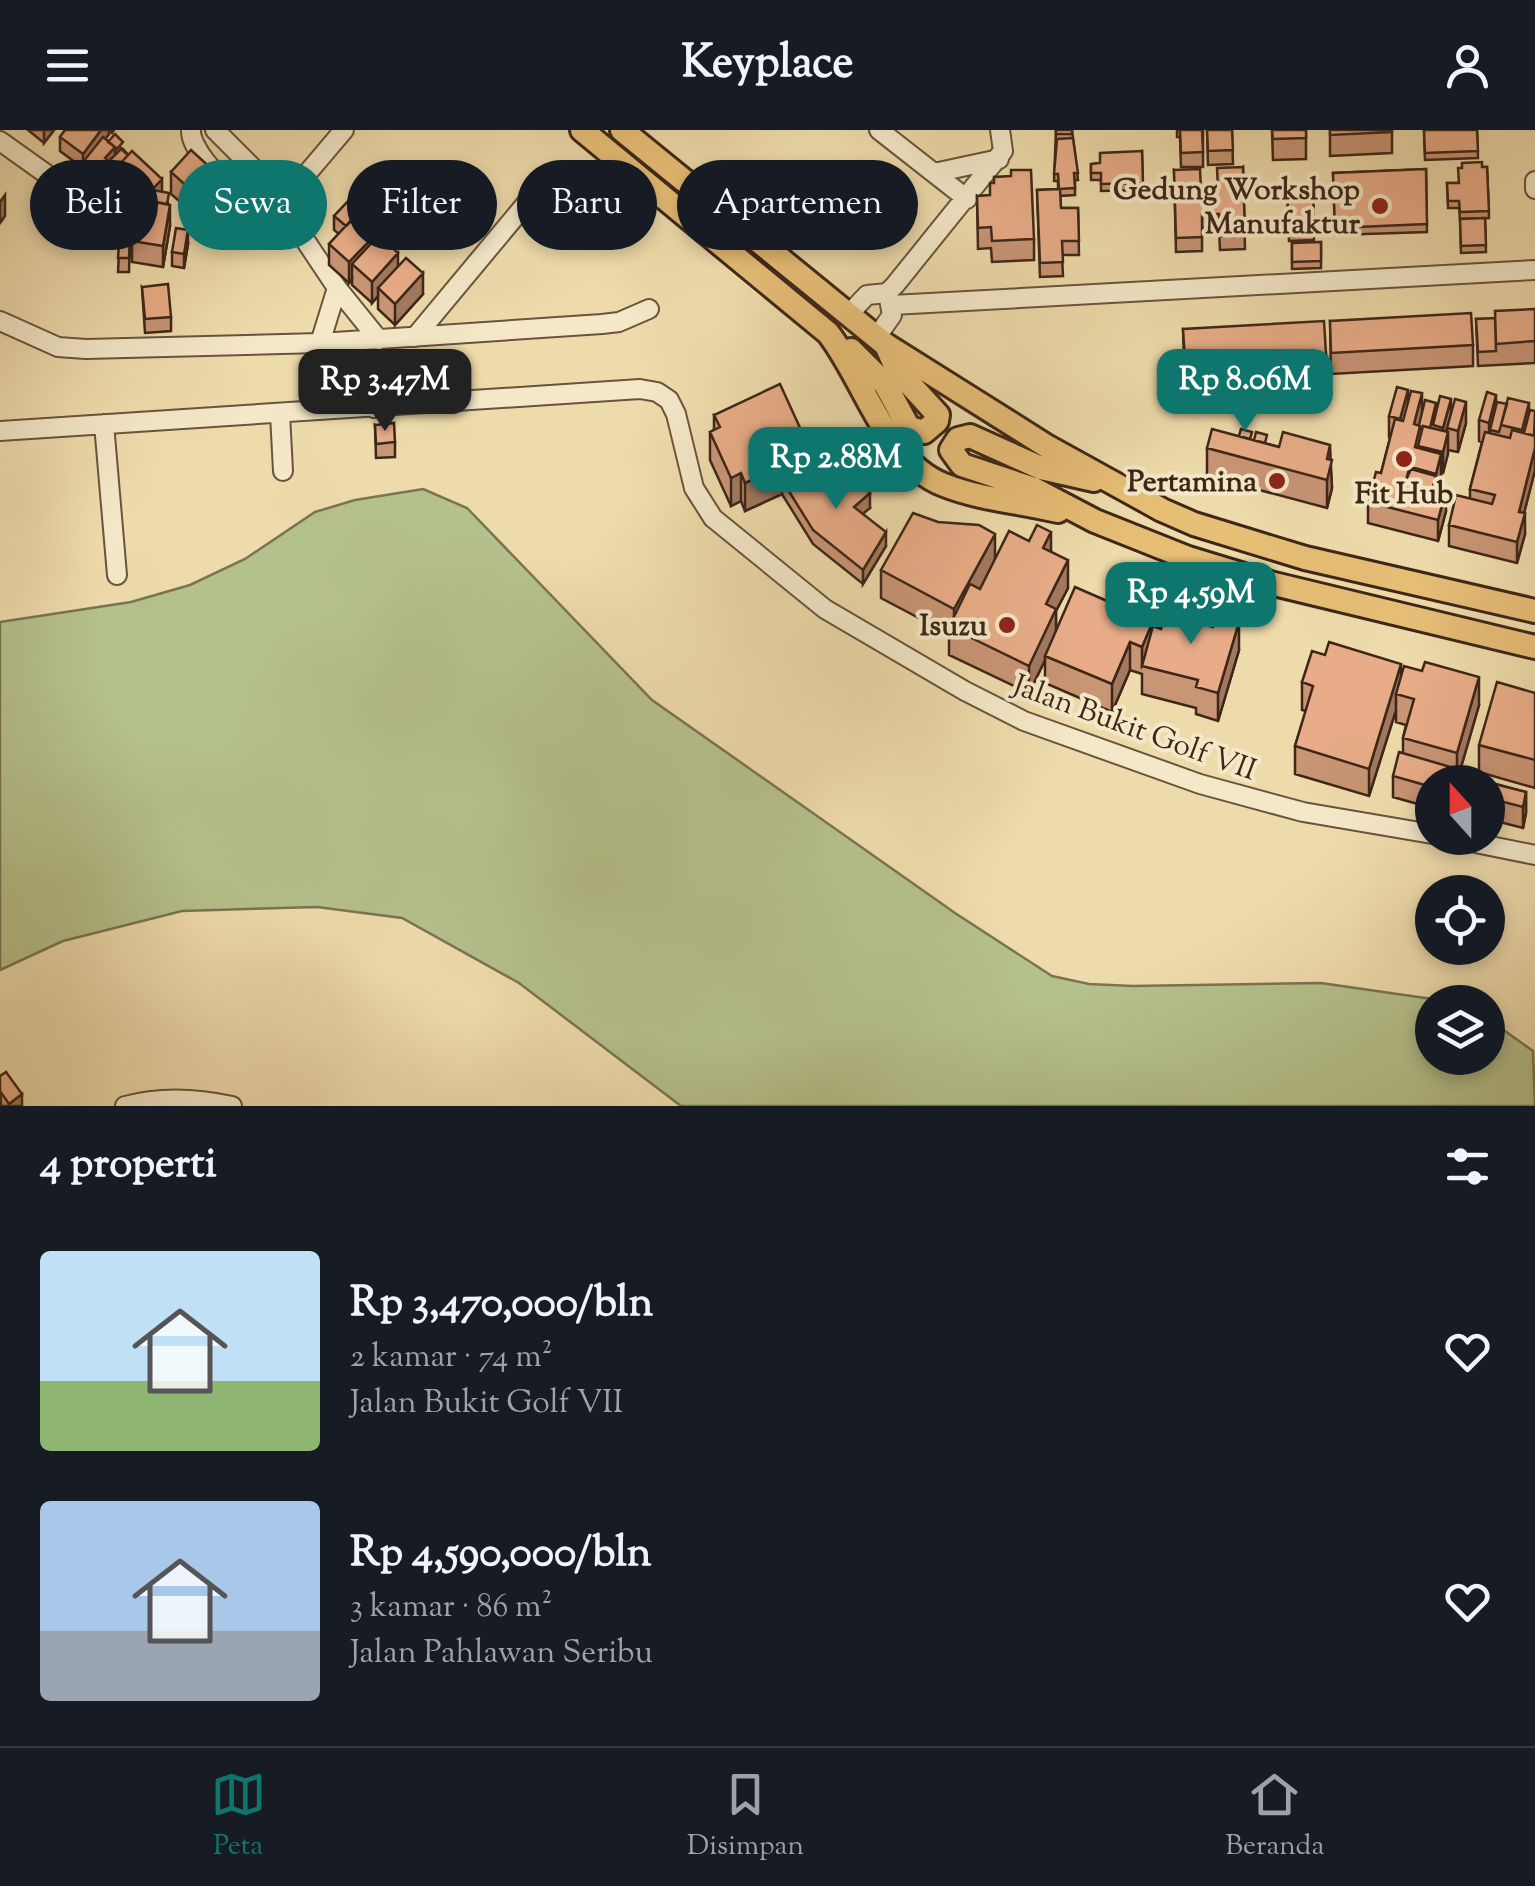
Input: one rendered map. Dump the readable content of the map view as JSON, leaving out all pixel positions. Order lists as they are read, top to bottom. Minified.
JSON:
{"streets":{"street":["Jalan Bukit Golf VII"]},"places":["Gedung Workshop Manufaktur","Fit Hub","Pertamina","Isuzu"],"north":"top","page":{"header":"Keyplace","chip":["Beli","Sewa","Filter","Baru","Apartemen"],"price":["Rp 3.47M","Rp 8.06M","Rp 2.88M","Rp 4.59M"],"heading":"4 properti","list":[{"name":"Rp 3,470,000/bln","note":"2 kamar · 74 m² · Jalan Bukit Golf VII"},{"name":"Rp 4,590,000/bln","note":"3 kamar · 86 m² · Jalan Pahlawan Seribu"}],"tabs":["Peta","Disimpan","Beranda"]}}
